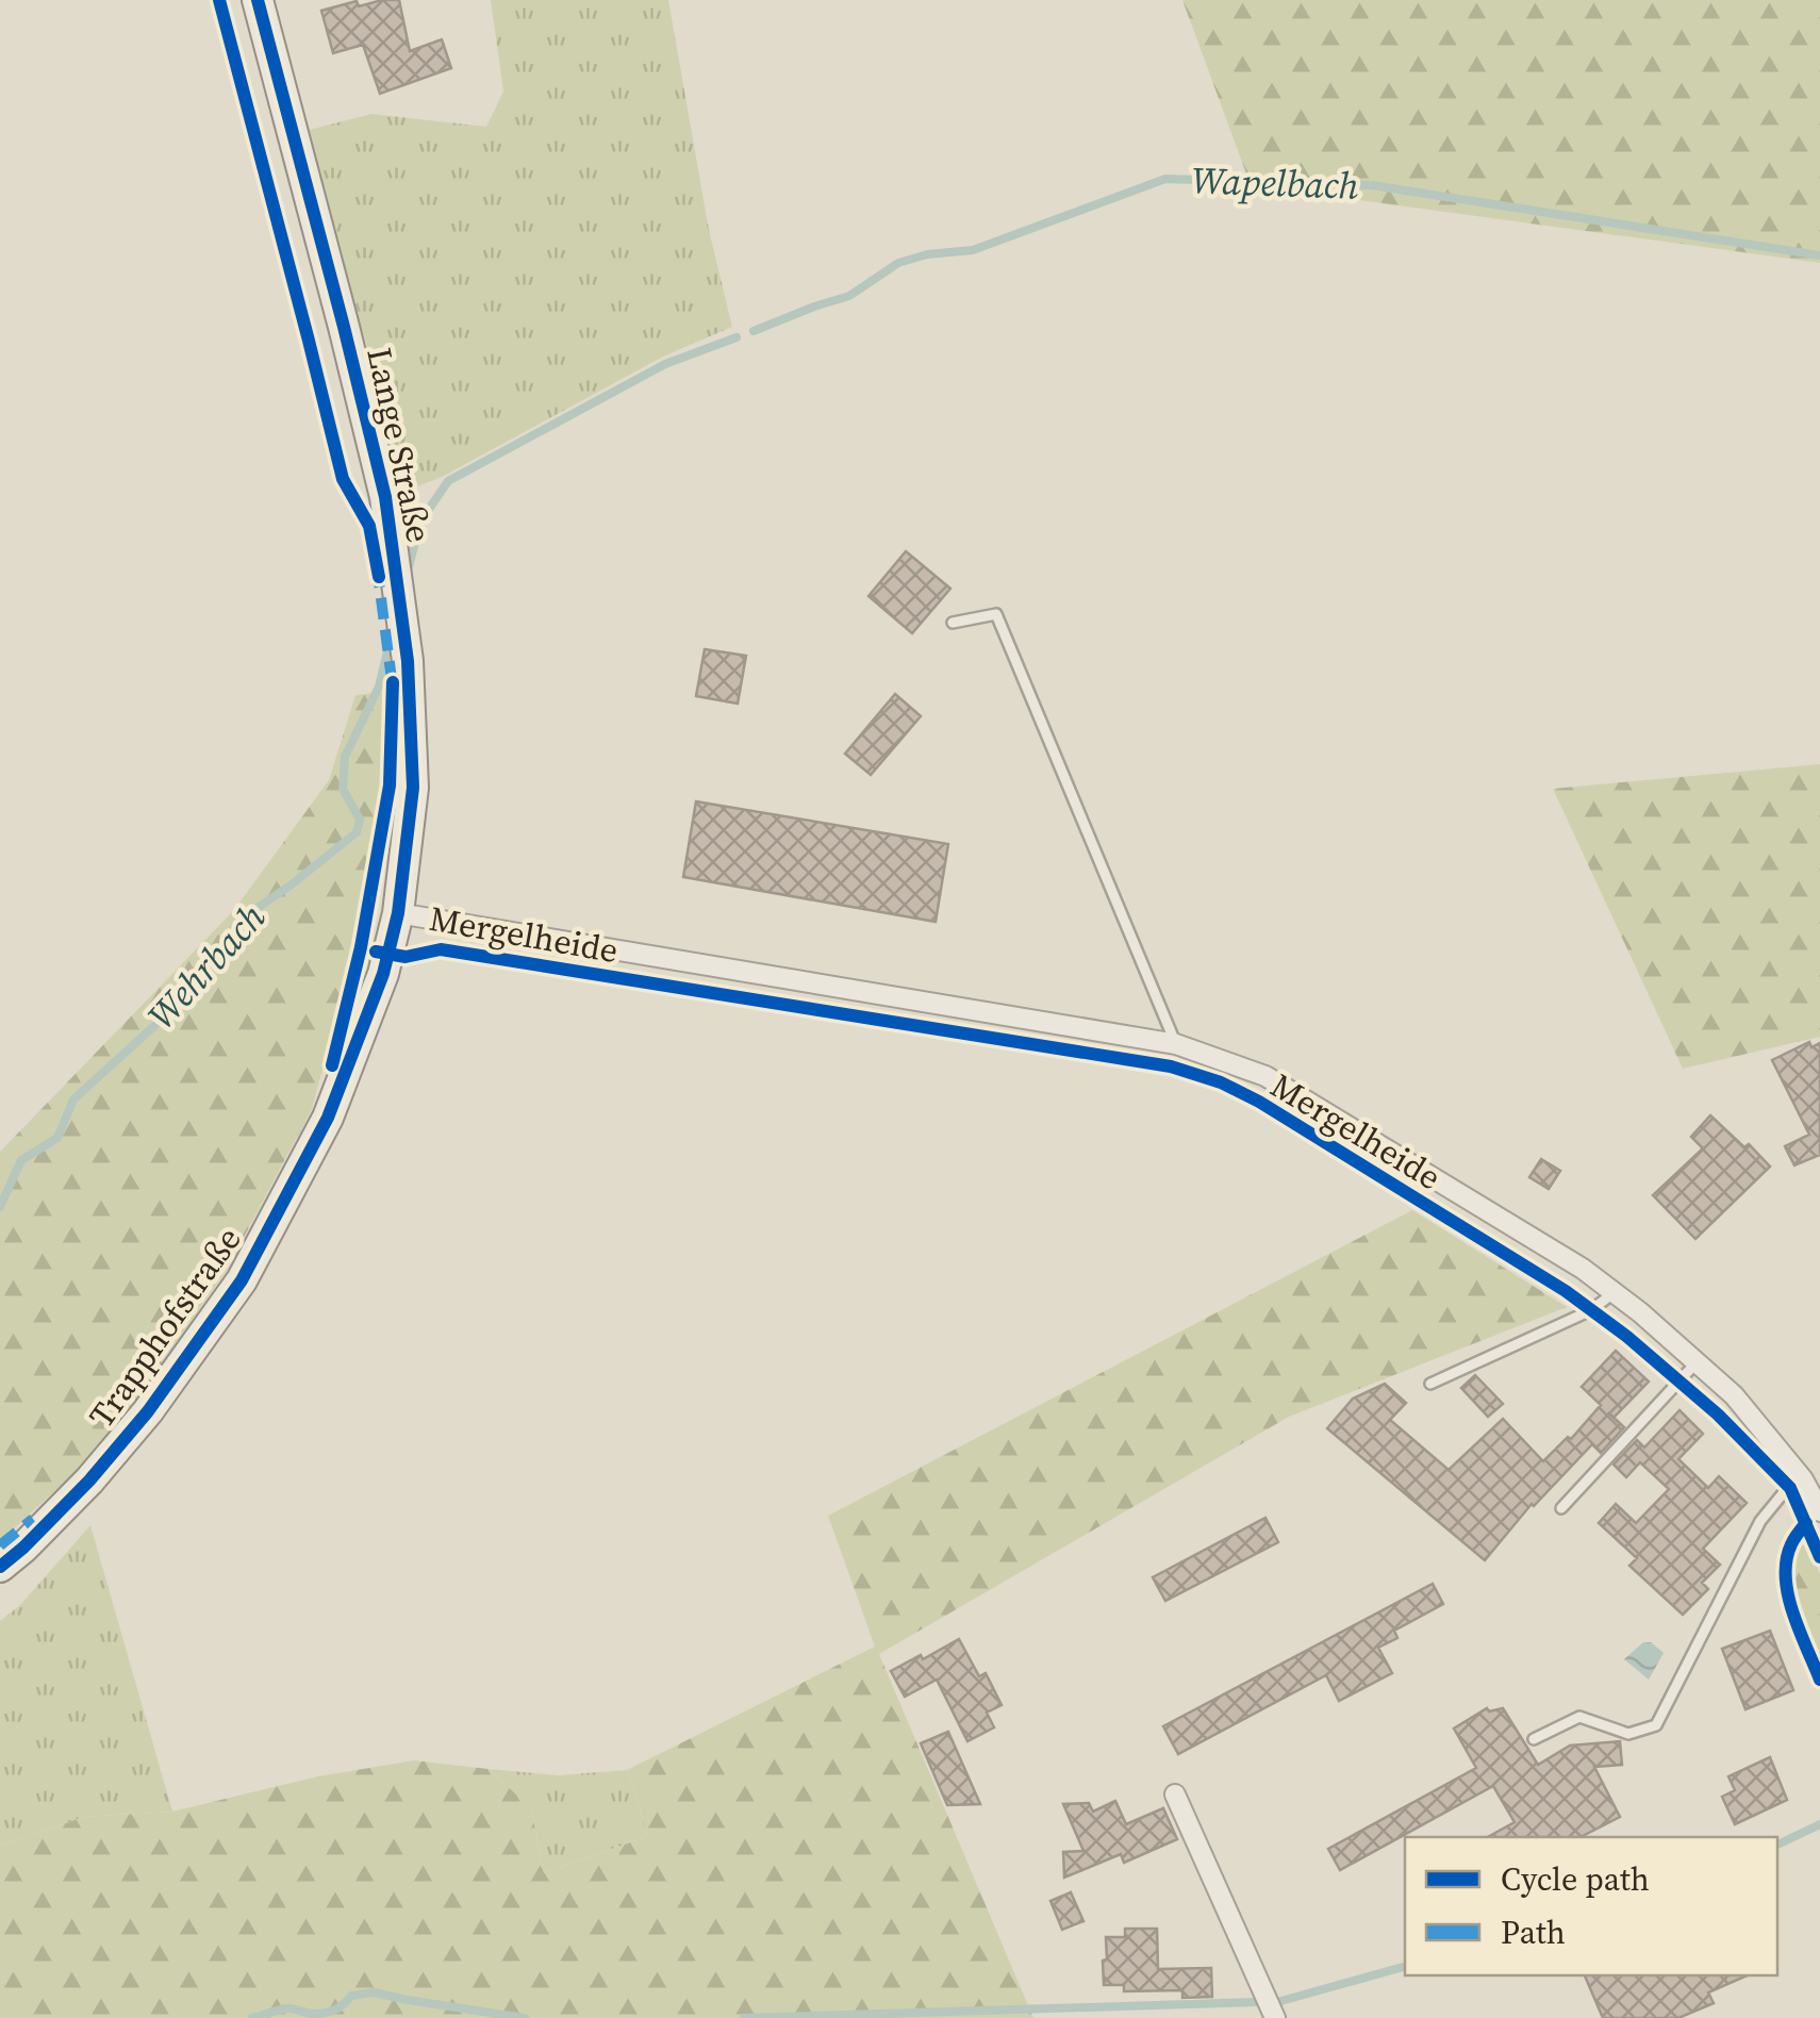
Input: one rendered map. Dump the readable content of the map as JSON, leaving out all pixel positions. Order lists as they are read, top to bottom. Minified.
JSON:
{"streets":{"street":["Lange Straße","Mergelheide","Trapphofstraße"]},"crossings":[["Lange Straße","Mergelheide"],["Lange Straße","Trapphofstraße"]],"water":["Wapelbach","Wehrbach"],"legend":["Cycle path","Path"]}
